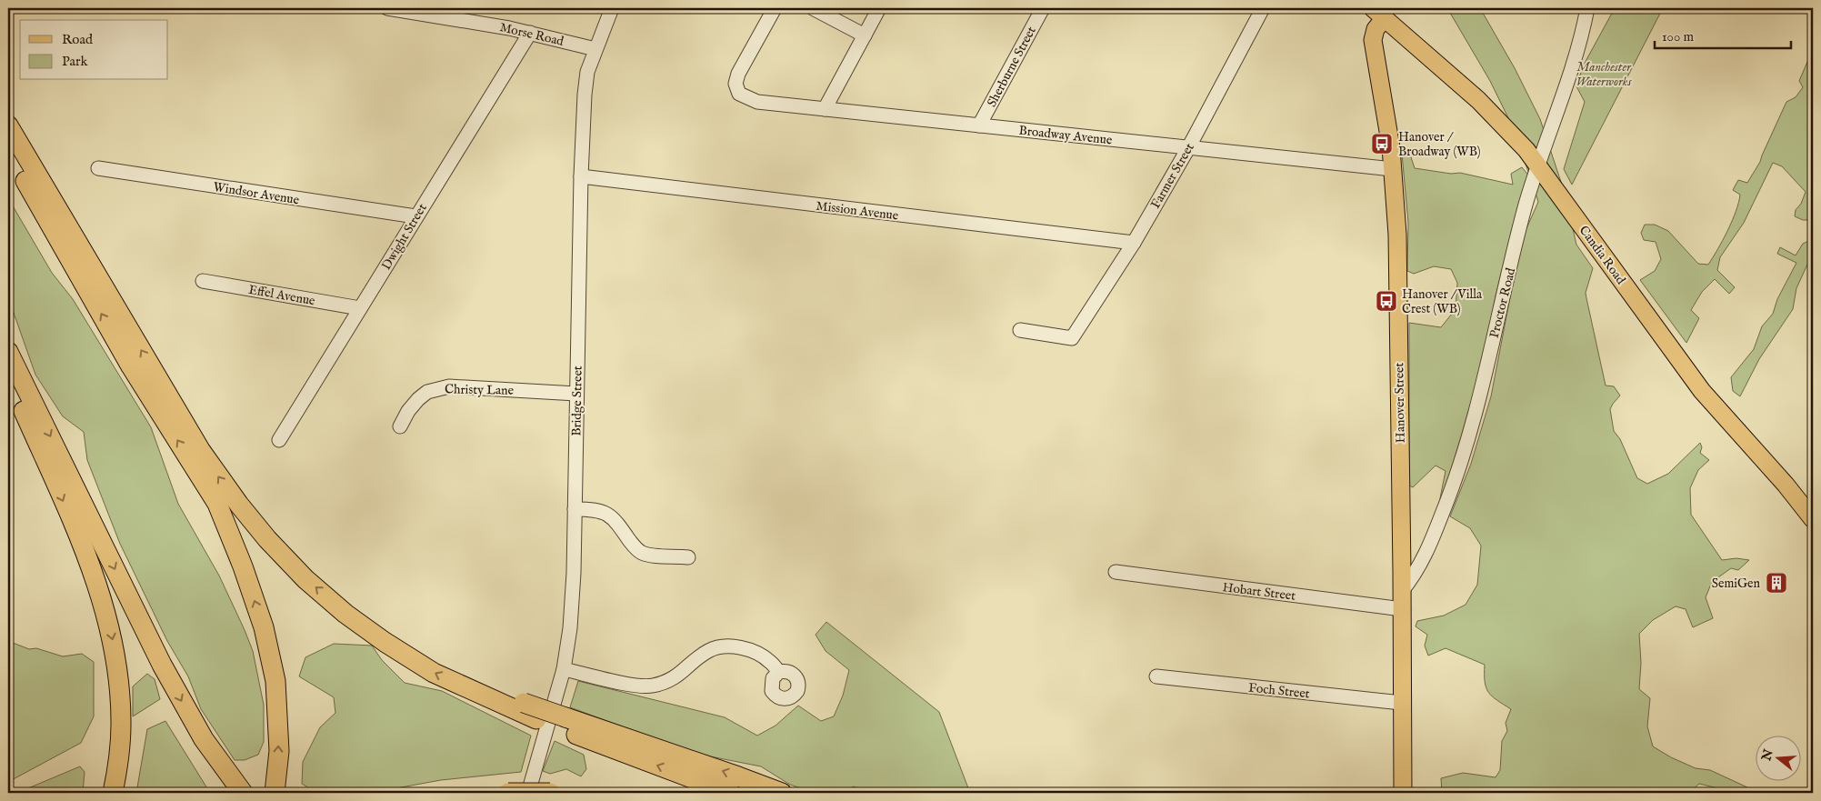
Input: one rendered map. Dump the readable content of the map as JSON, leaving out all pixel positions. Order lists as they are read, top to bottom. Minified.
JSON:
{"streets":{"main road":["Candia Road","Hanover Street"],"street":["Morse Road","Sherburne Street","Broadway Avenue","Farmer Street","Windsor Avenue","Mission Avenue","Dwight Street","Effel Avenue","Proctor Road","Christy Lane","Bridge Street","Hobart Street","Foch Street"]},"crossings":[["Morse Road","Dwight Street"],["Morse Road","Bridge Street"],["Sherburne Street","Broadway Avenue"],["Broadway Avenue","Farmer Street"],["Broadway Avenue","Hanover Street"],["Farmer Street","Mission Avenue"],["Windsor Avenue","Dwight Street"],["Mission Avenue","Bridge Street"],["Dwight Street","Effel Avenue"],["Candia Road","Proctor Road"],["Candia Road","Hanover Street"],["Proctor Road","Hanover Street"],["Christy Lane","Bridge Street"],["Hanover Street","Hobart Street"],["Hanover Street","Foch Street"]],"parks":["Manchester Waterworks"],"places":{"bus stop":["Hanover / Broadway (WB)","Hanover / Villa Crest (WB)"],"building":["SemiGen"]},"legend":["Road","Park"],"scale_bar":"100 m","north":"left"}
